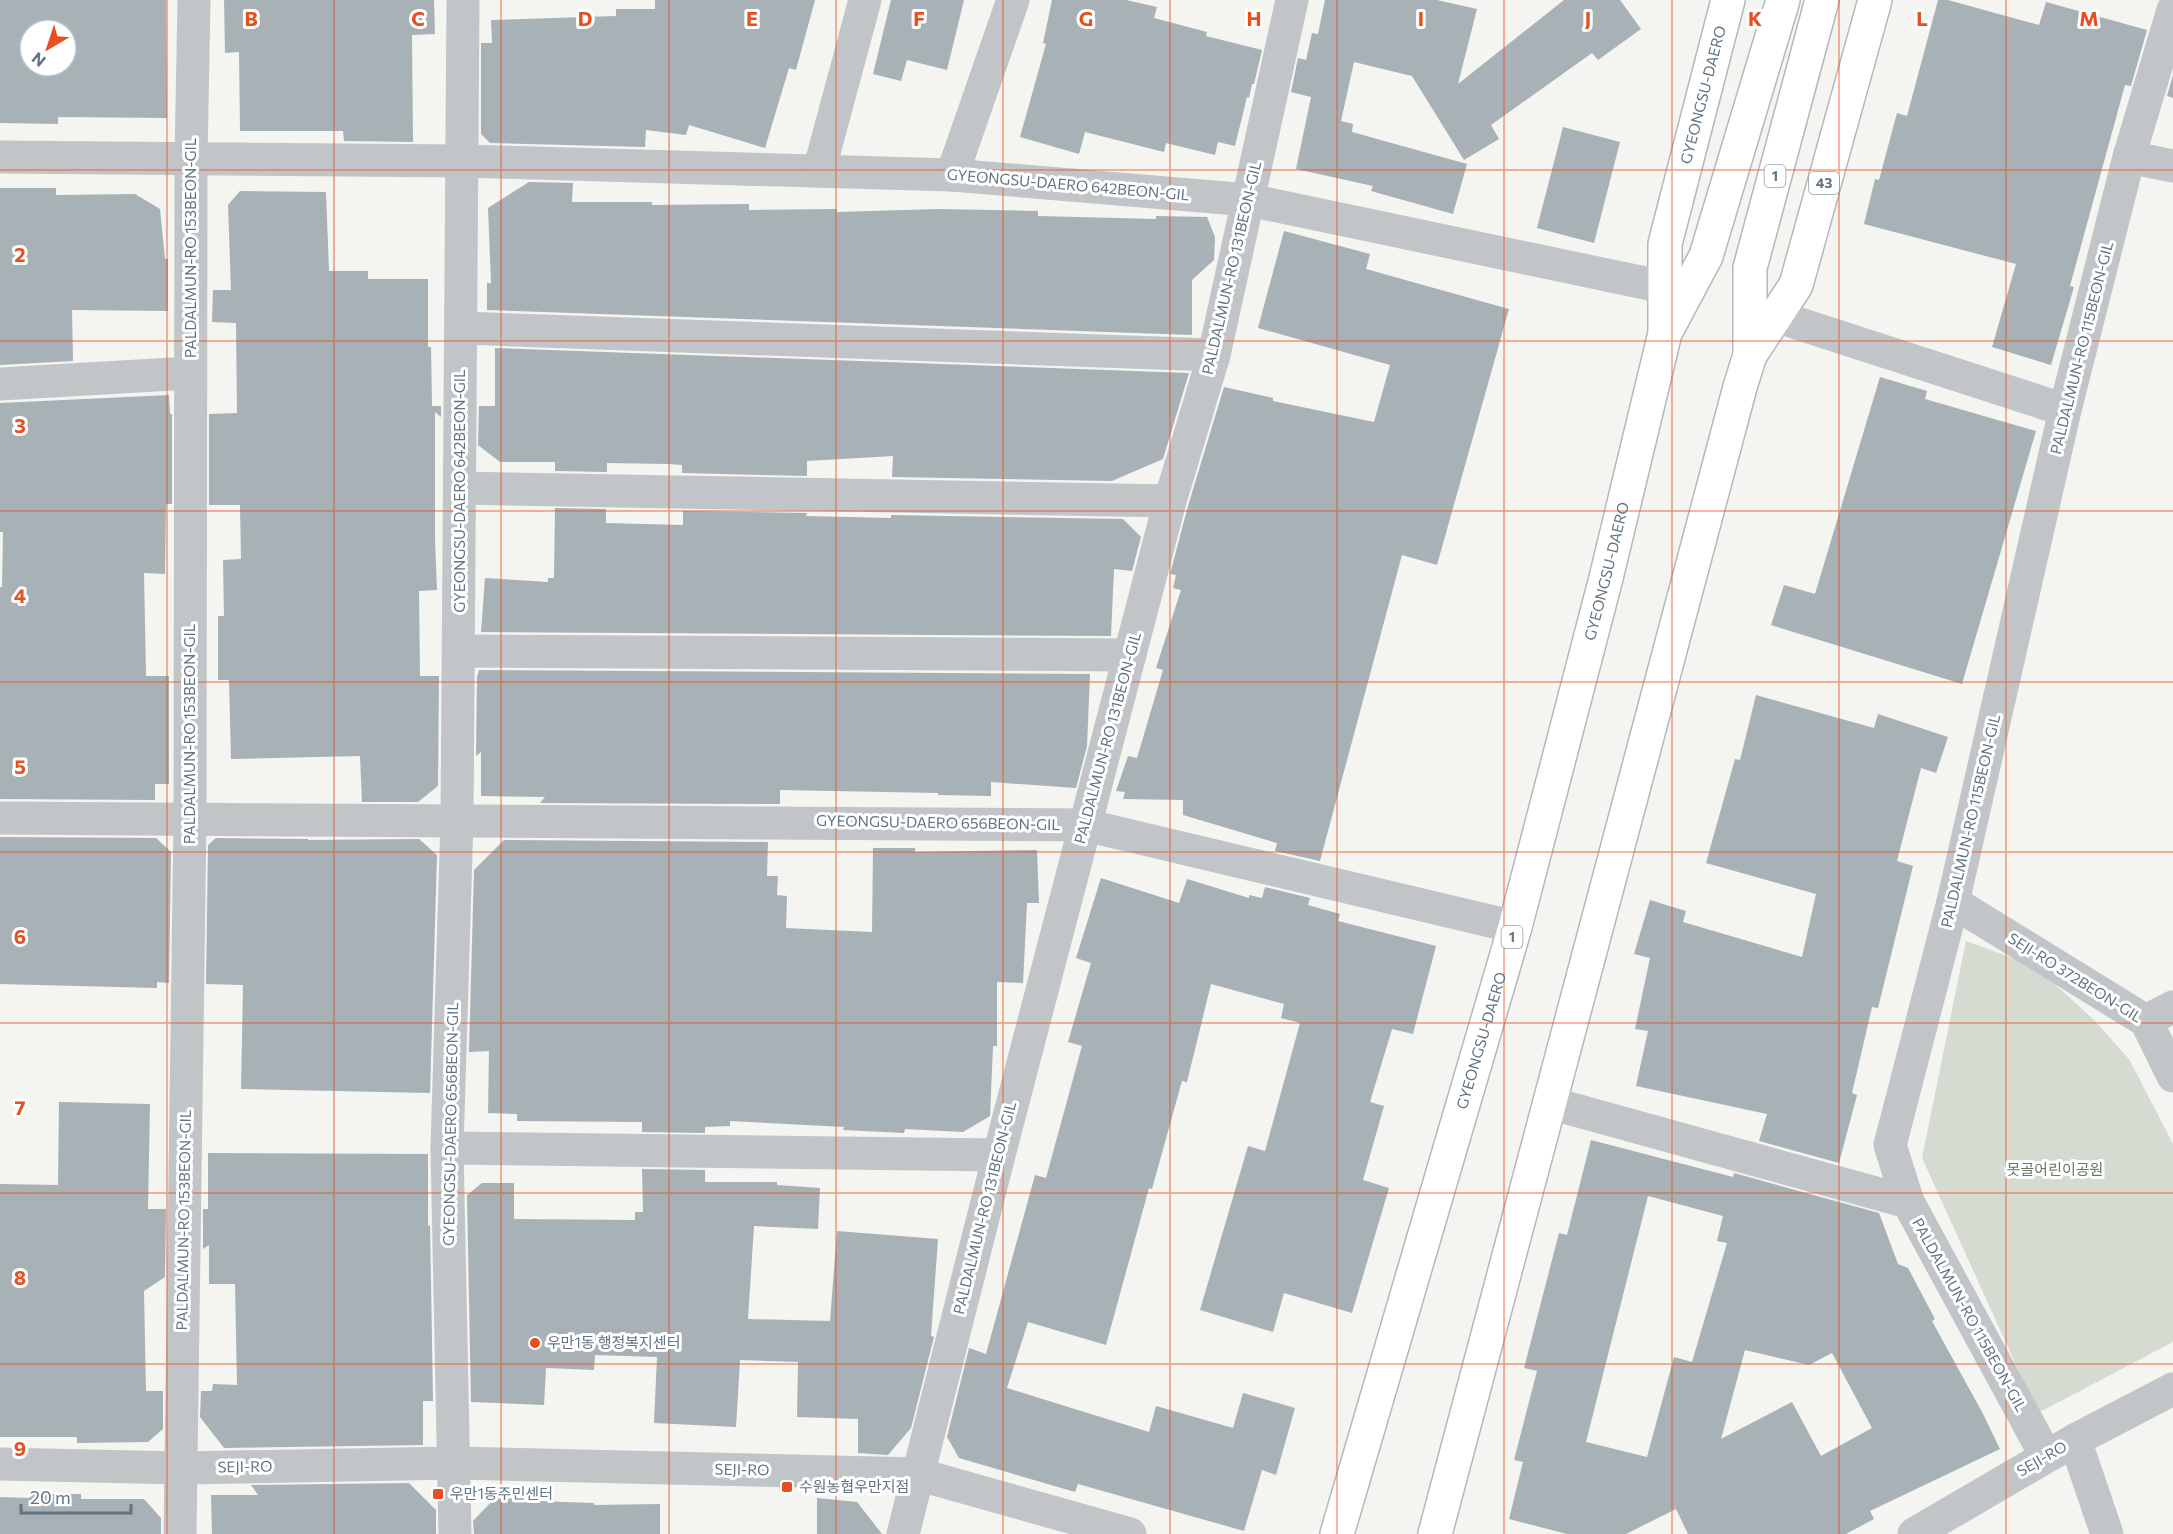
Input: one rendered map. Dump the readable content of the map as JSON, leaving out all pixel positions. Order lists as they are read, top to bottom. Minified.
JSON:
{"streets":{"main road":["GYEONGSU-DAERO","1","43"],"street":["GYEONGSU-DAERO 642BEON-GIL","PALDALMUN-RO 153BEON-GIL","PALDALMUN-RO 131BEON-GIL","PALDALMUN-RO 115BEON-GIL","GYEONGSU-DAERO 656BEON-GIL","SEJI-RO 372BEON-GIL","SEJI-RO"]},"crossings":[["GYEONGSU-DAERO","GYEONGSU-DAERO 642BEON-GIL"],["GYEONGSU-DAERO","GYEONGSU-DAERO 656BEON-GIL"],["1","43"],["GYEONGSU-DAERO 642BEON-GIL","PALDALMUN-RO 153BEON-GIL"],["GYEONGSU-DAERO 642BEON-GIL","PALDALMUN-RO 131BEON-GIL"],["GYEONGSU-DAERO 642BEON-GIL","GYEONGSU-DAERO 656BEON-GIL"],["PALDALMUN-RO 153BEON-GIL","GYEONGSU-DAERO 656BEON-GIL"],["PALDALMUN-RO 153BEON-GIL","SEJI-RO"],["PALDALMUN-RO 131BEON-GIL","GYEONGSU-DAERO 656BEON-GIL"],["PALDALMUN-RO 131BEON-GIL","SEJI-RO"],["PALDALMUN-RO 115BEON-GIL","SEJI-RO 372BEON-GIL"],["PALDALMUN-RO 115BEON-GIL","SEJI-RO"],["GYEONGSU-DAERO 656BEON-GIL","SEJI-RO"]],"parks":["못골어린이공원"],"places":{"other":["우만1동 행정복지센터"],"transit":["수원농협우만지점","우만1동주민센터"]},"scale_bar":"20 m","north":"bottom left","grid":{"columns":["B","C","D","E","F","G","H","I","J","K","L","M"],"rows":["2","3","4","5","6","7","8","9"]}}
